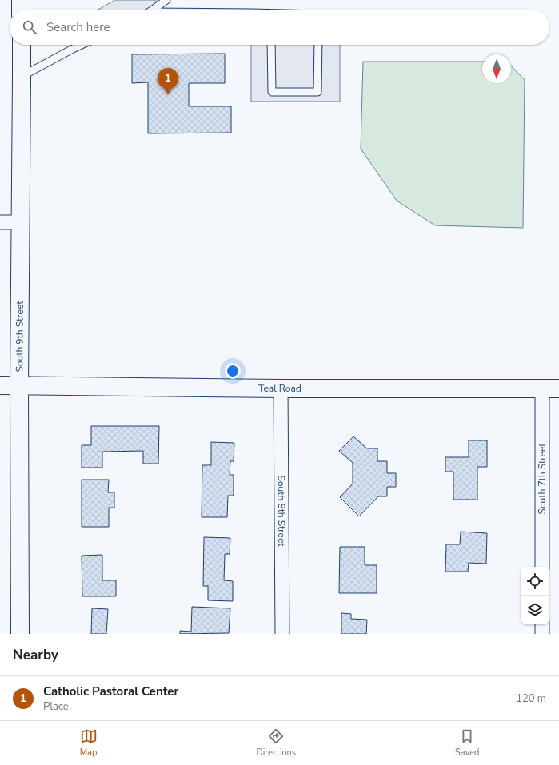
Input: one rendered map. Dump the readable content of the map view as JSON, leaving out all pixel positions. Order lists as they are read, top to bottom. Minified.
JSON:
{"streets":{"street":["South 9th Street","Teal Road","South 7th Street","South 8th Street"]},"crossings":[["South 9th Street","Teal Road"],["Teal Road","South 7th Street"],["Teal Road","South 8th Street"]],"north":"bottom","page":{"search":"Search here","pins":"1","heading":"Nearby","list":[{"mark":"1","name":"Catholic Pastoral Center","note":"Place","value":"120 m"}],"nav":["Map","Directions","Saved"]}}
